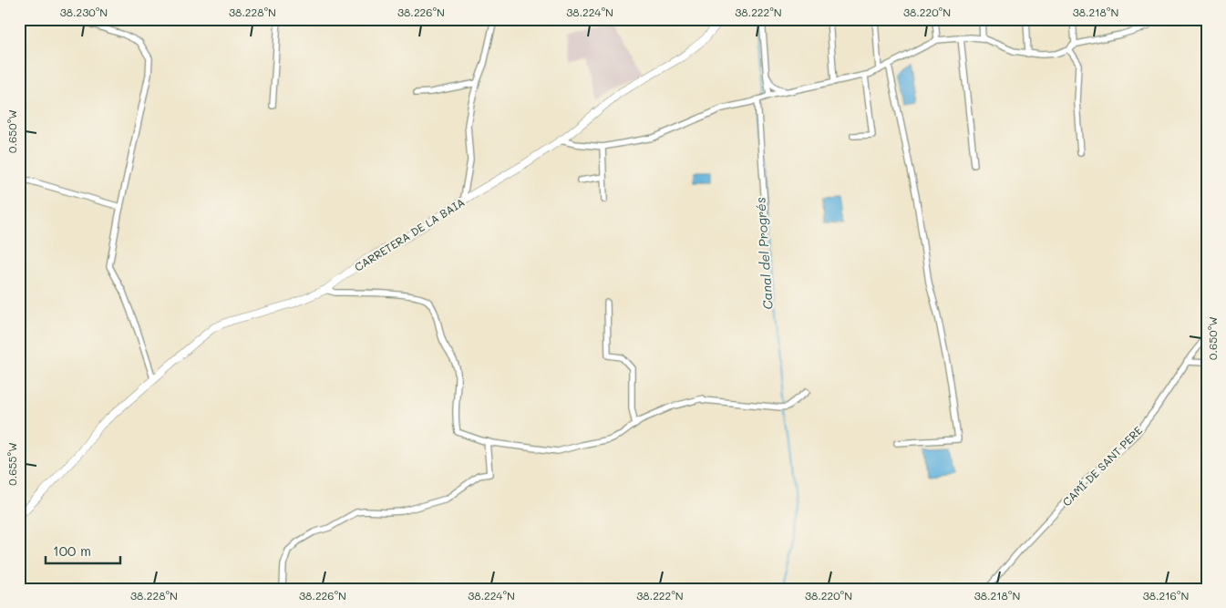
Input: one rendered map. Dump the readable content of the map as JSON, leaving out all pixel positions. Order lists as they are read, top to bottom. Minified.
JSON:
{"streets":{"main road":["CARRETERA DE LA BAIA"],"street":["CAMÍ DE SANT PERE"]},"water":["Canal del Progrés"],"scale_bar":"100 m","coordinates":["38.230°N","38.228°N","38.226°N","38.224°N","38.222°N","38.220°N","38.218°N","0.650°W","0.655°W","38.216°N"]}
